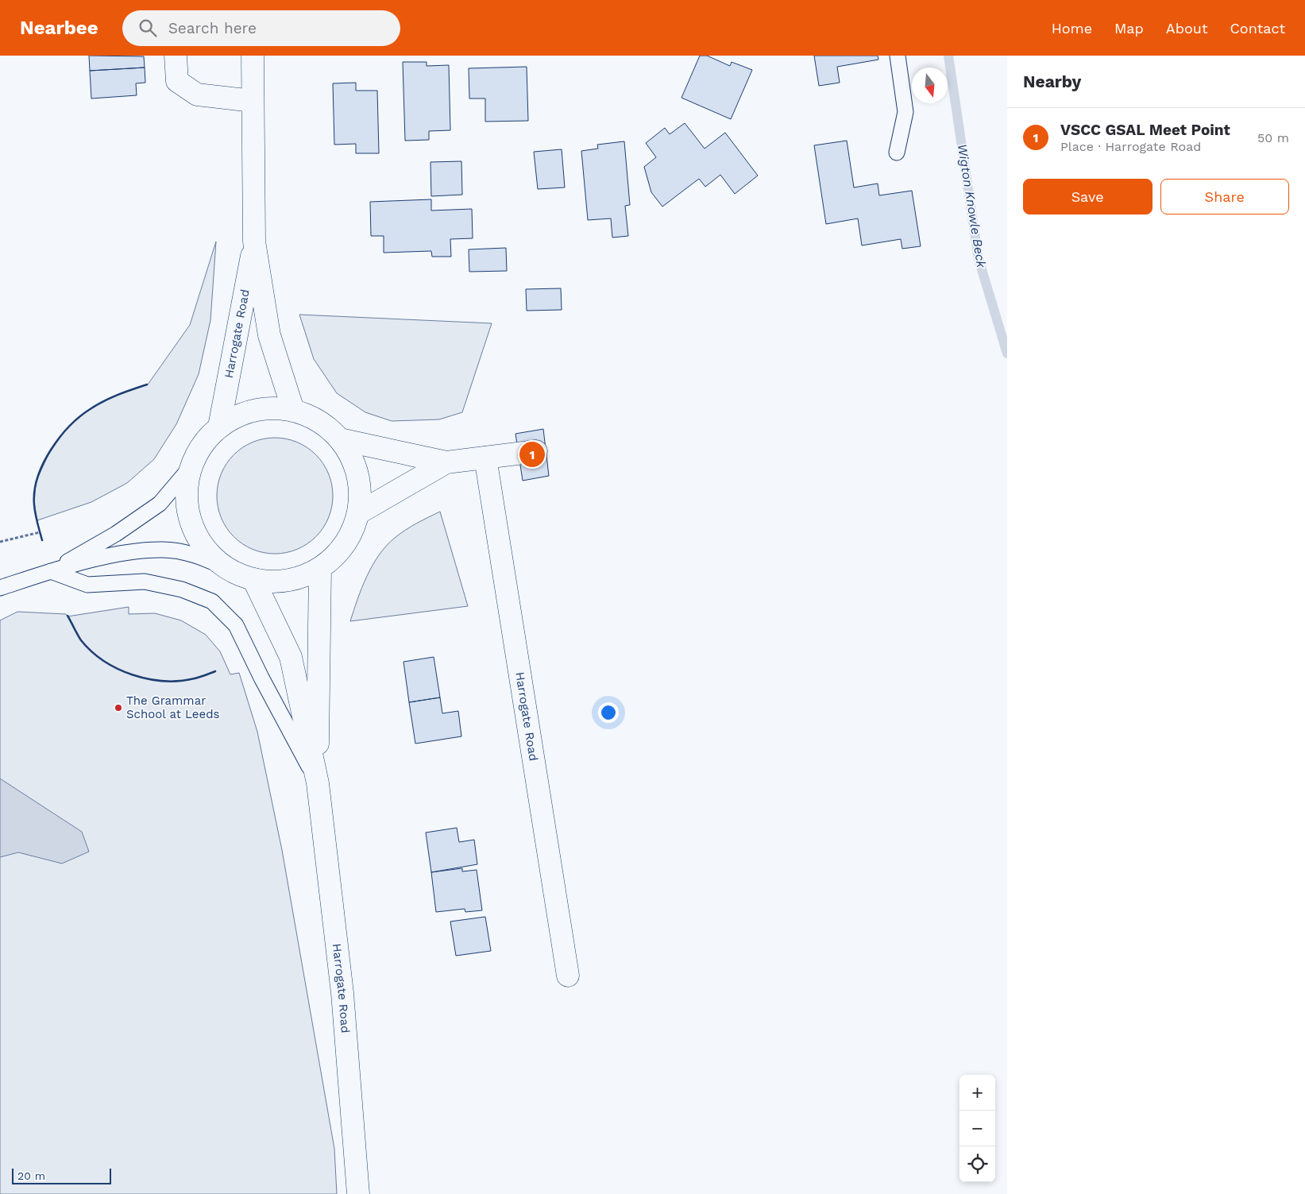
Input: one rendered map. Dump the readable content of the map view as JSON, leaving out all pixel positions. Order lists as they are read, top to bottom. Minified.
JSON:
{"streets":{"main road":["Harrogate Road"]},"water":["Wigton Knowle Beck"],"places":["The Grammar School at Leeds"],"scale_bar":"20 m","north":"bottom","page":{"header":"Nearbee","search":"Search here","nav":["Home","Map","About","Contact"],"heading":"Nearby","list":[{"mark":"1","name":"VSCC GSAL Meet Point","note":"Place · Harrogate Road","value":"50 m"}],"buttons":["Save","Share"],"pins":"1","map_buttons":["+","−"],"scale":"20 m"}}
